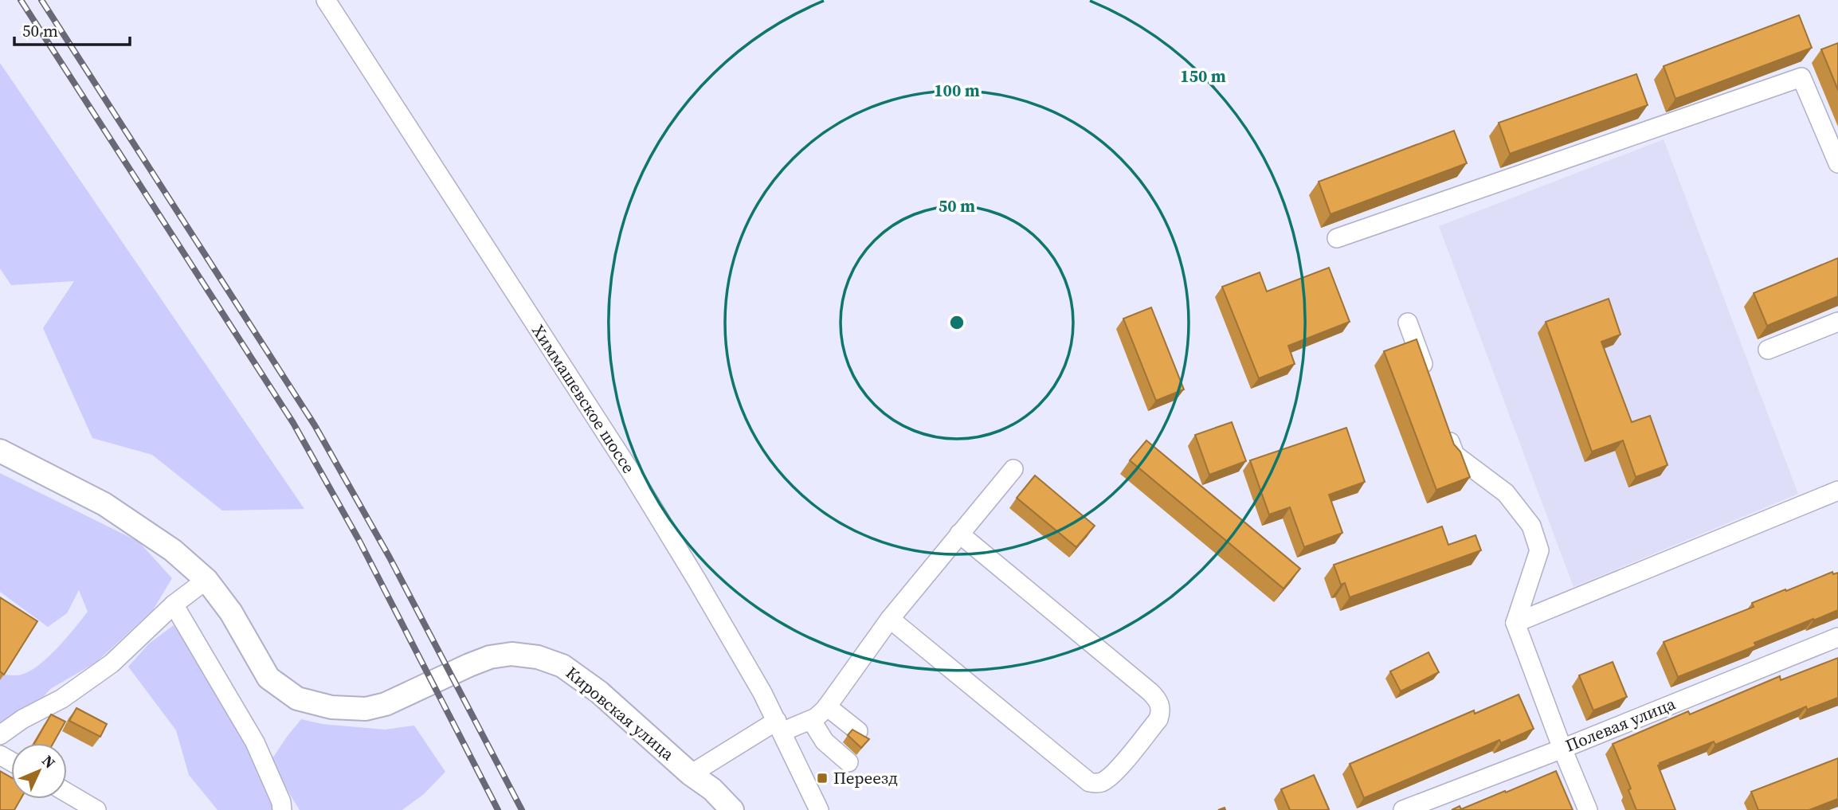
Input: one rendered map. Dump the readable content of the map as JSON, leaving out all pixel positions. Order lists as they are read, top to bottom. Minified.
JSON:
{"streets":{"main road":["Кировская улица"],"street":["Химмашевское шоссе","Полевая улица"]},"places":{"transit":["Переезд"]},"scale_bar":"50 m","north":"top right","rings":["150 m","100 m","50 m"]}
